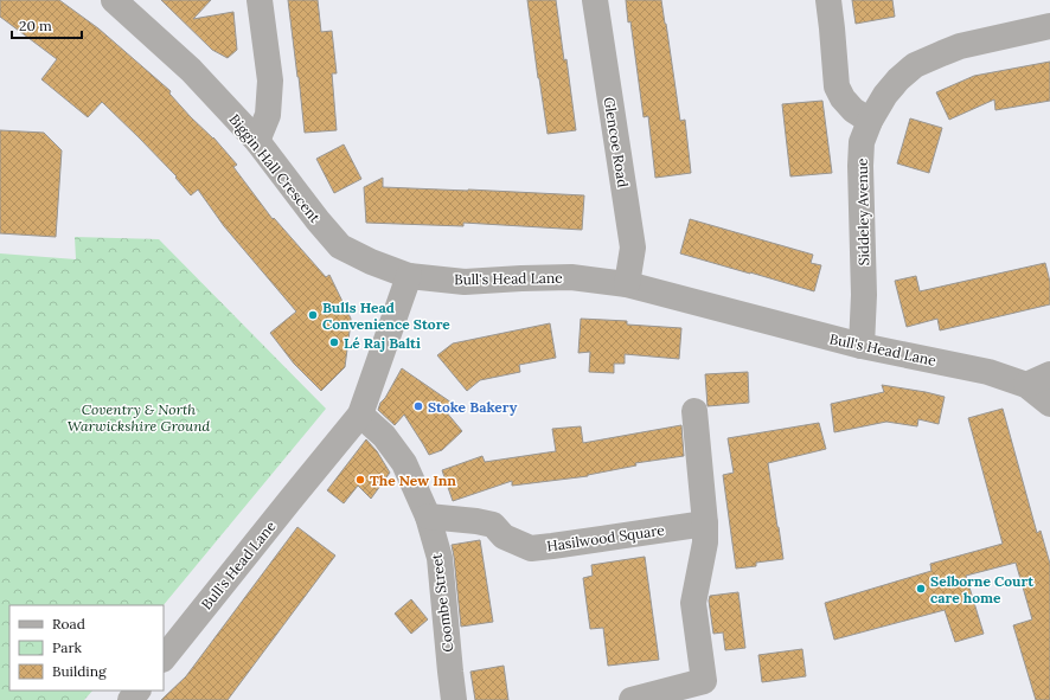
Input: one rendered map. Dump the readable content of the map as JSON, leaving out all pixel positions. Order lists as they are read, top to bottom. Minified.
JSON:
{"streets":{"street":["Glencoe Road","Biggin Hall Crescent","Siddeley Avenue","Bull's Head Lane","Hasilwood Square","Coombe Street"]},"crossings":[["Glencoe Road","Bull's Head Lane"],["Biggin Hall Crescent","Bull's Head Lane"],["Siddeley Avenue","Bull's Head Lane"],["Bull's Head Lane","Coombe Street"],["Hasilwood Square","Coombe Street"]],"parks":["Coventry & North Warwickshire Ground"],"places":["Bulls Head Convenience Store","Lé Raj Balti","Stoke Bakery","The New Inn","Selborne Court care home"],"legend":["Road","Park","Building"],"scale_bar":"20 m"}
